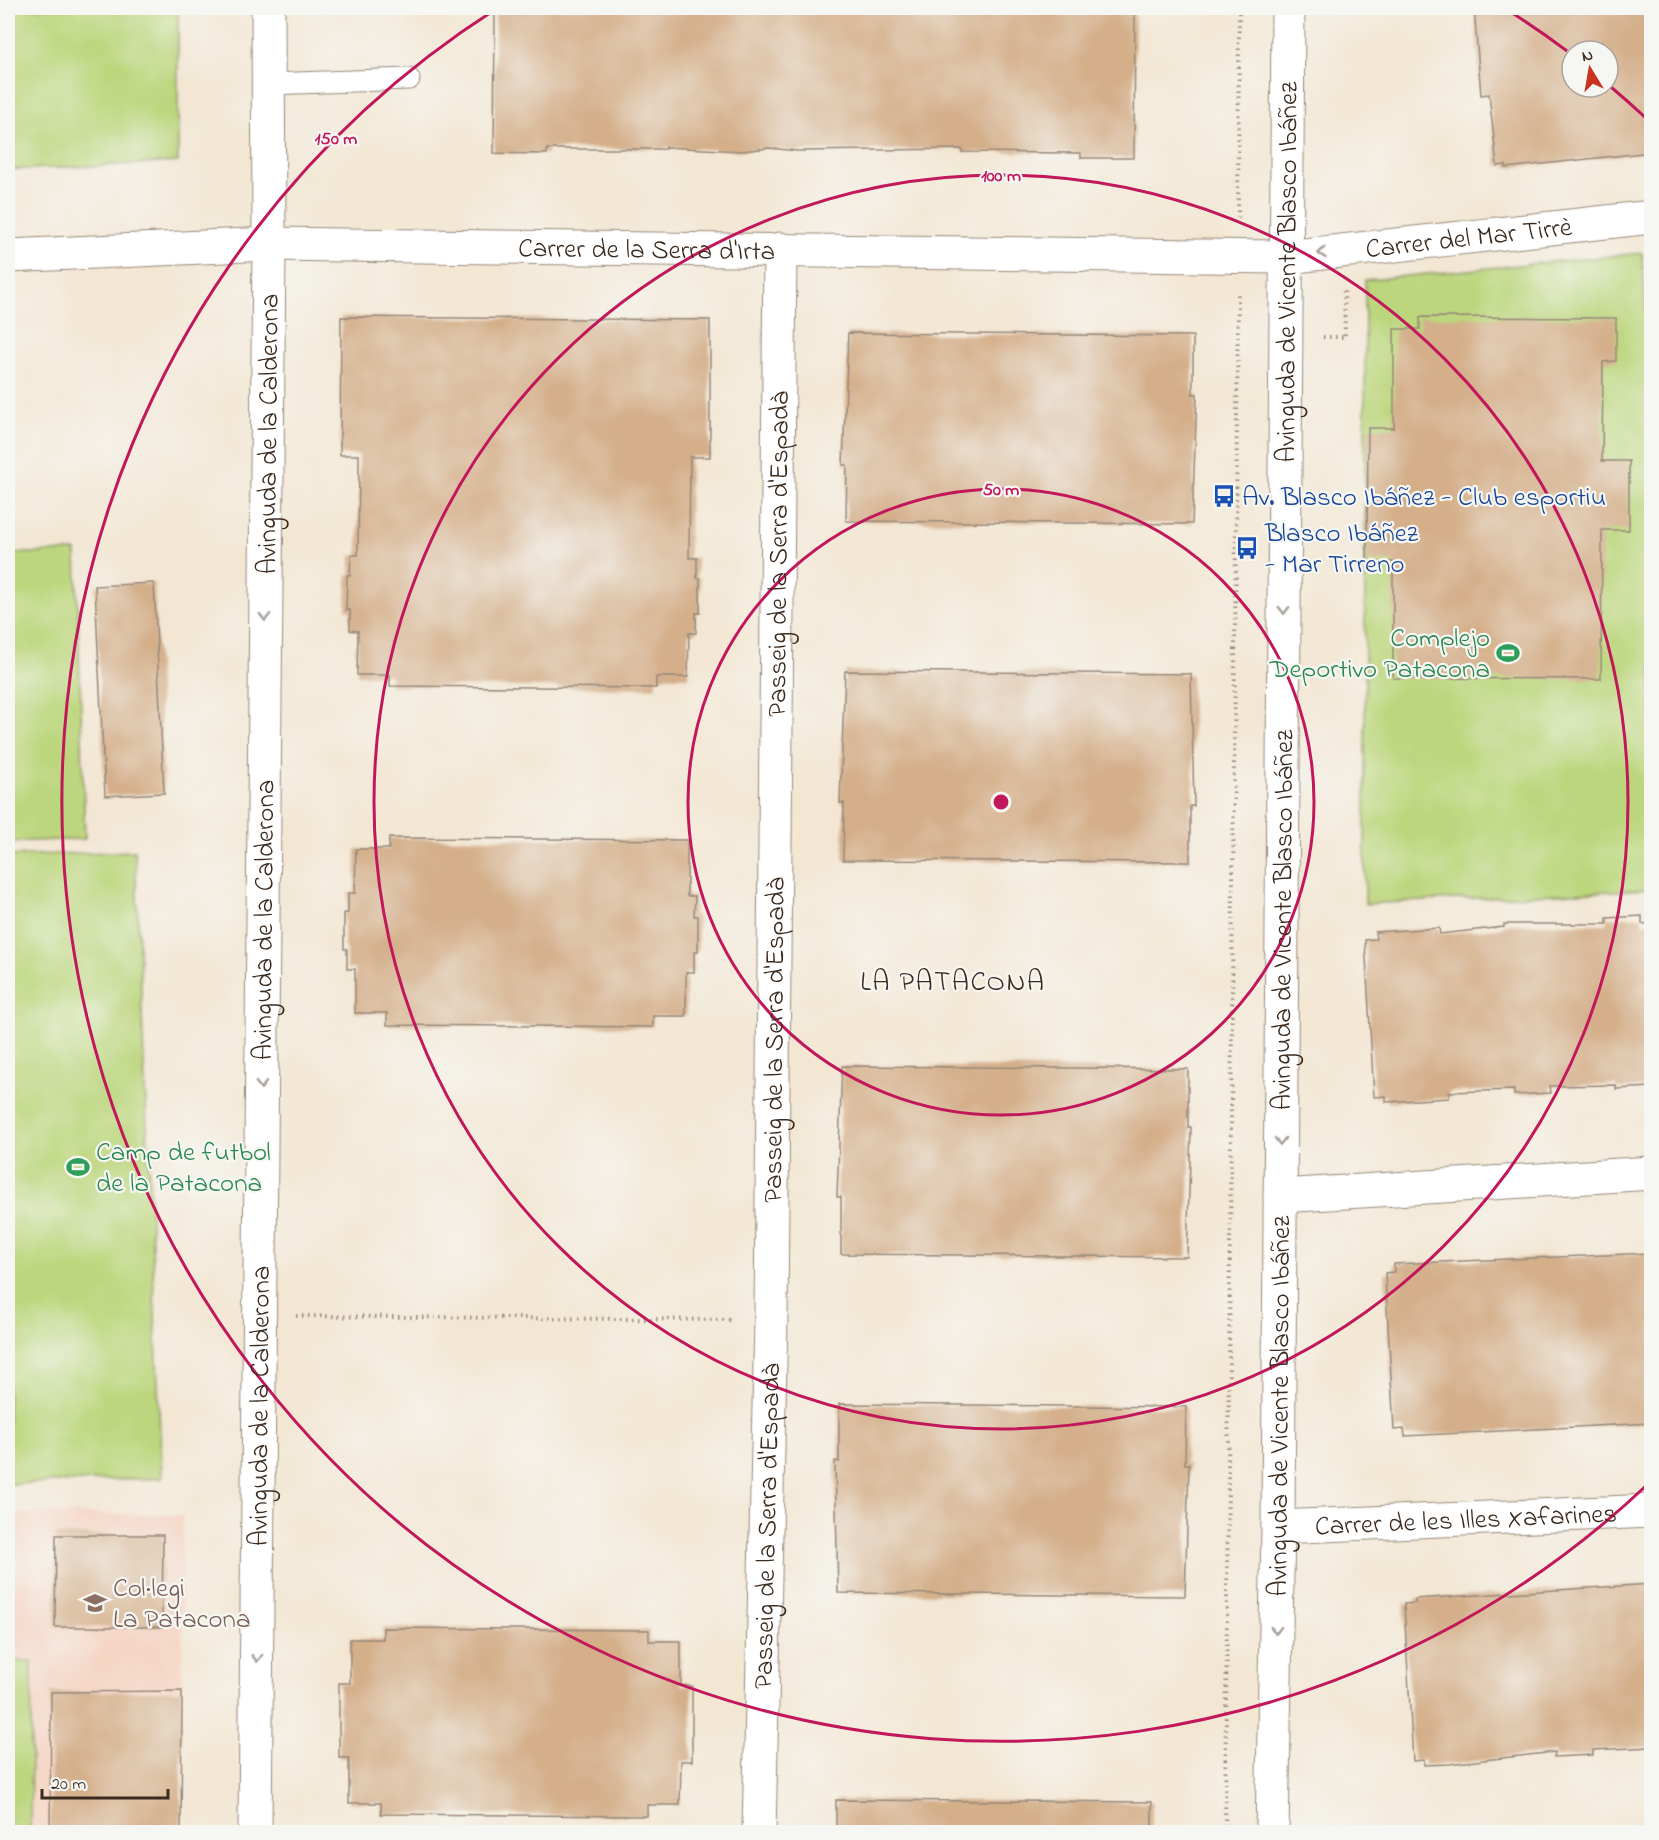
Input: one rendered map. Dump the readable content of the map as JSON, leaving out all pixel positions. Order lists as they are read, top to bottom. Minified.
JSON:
{"streets":{"street":["Carrer del Mar Tirrè","Carrer de la Serra d'Irta","Avinguda de Vicente Blasco Ibáñez","Avinguda de la Calderona","Passeig de la Serra d'Espadà","Carrer de les Illes Xafarines"]},"crossings":[["Carrer del Mar Tirrè","Carrer de la Serra d'Irta"],["Carrer del Mar Tirrè","Avinguda de Vicente Blasco Ibáñez"],["Carrer de la Serra d'Irta","Avinguda de Vicente Blasco Ibáñez"],["Carrer de la Serra d'Irta","Avinguda de la Calderona"],["Carrer de la Serra d'Irta","Passeig de la Serra d'Espadà"],["Avinguda de Vicente Blasco Ibáñez","Carrer de les Illes Xafarines"]],"one_way":["Carrer del Mar Tirrè","Avinguda de Vicente Blasco Ibáñez","Avinguda de la Calderona"],"districts":["LA PATACONA"],"places":{"bus stop":["Av. Blasco Ibáñez - Club esportiu","Blasco Ibáñez - Mar Tirreno"],"sports":["Complejo Deportivo Patacona","Camp de futbol de la Patacona"],"school or university":["Col·legi La Patacona"]},"scale_bar":"20 m","north":"top","rings":["150 m","100 m","50 m"]}
